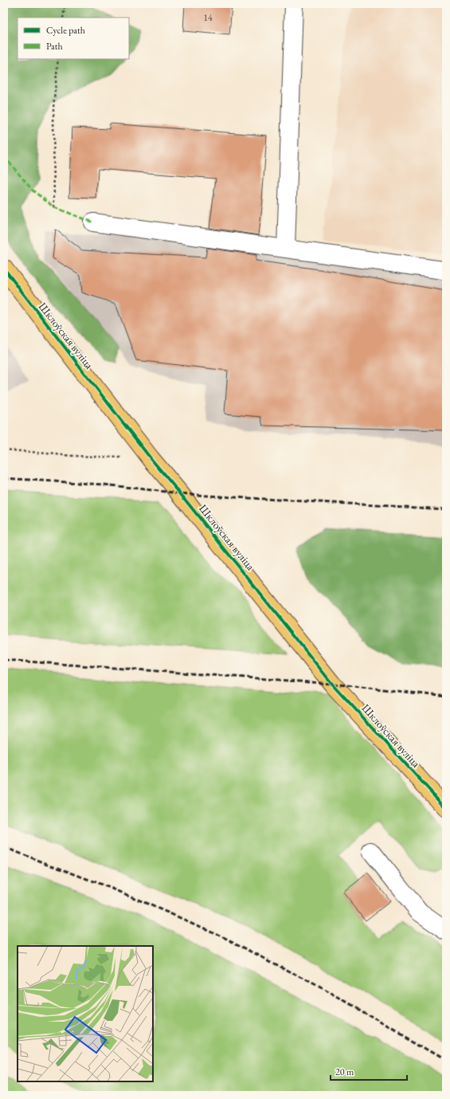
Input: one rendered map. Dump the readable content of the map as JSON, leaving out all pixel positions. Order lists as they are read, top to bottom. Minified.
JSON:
{"streets":{"main road":["Шклоўская вуліца"]},"house_numbers":["14"],"legend":["Cycle path","Path"],"scale_bar":"20 m"}
